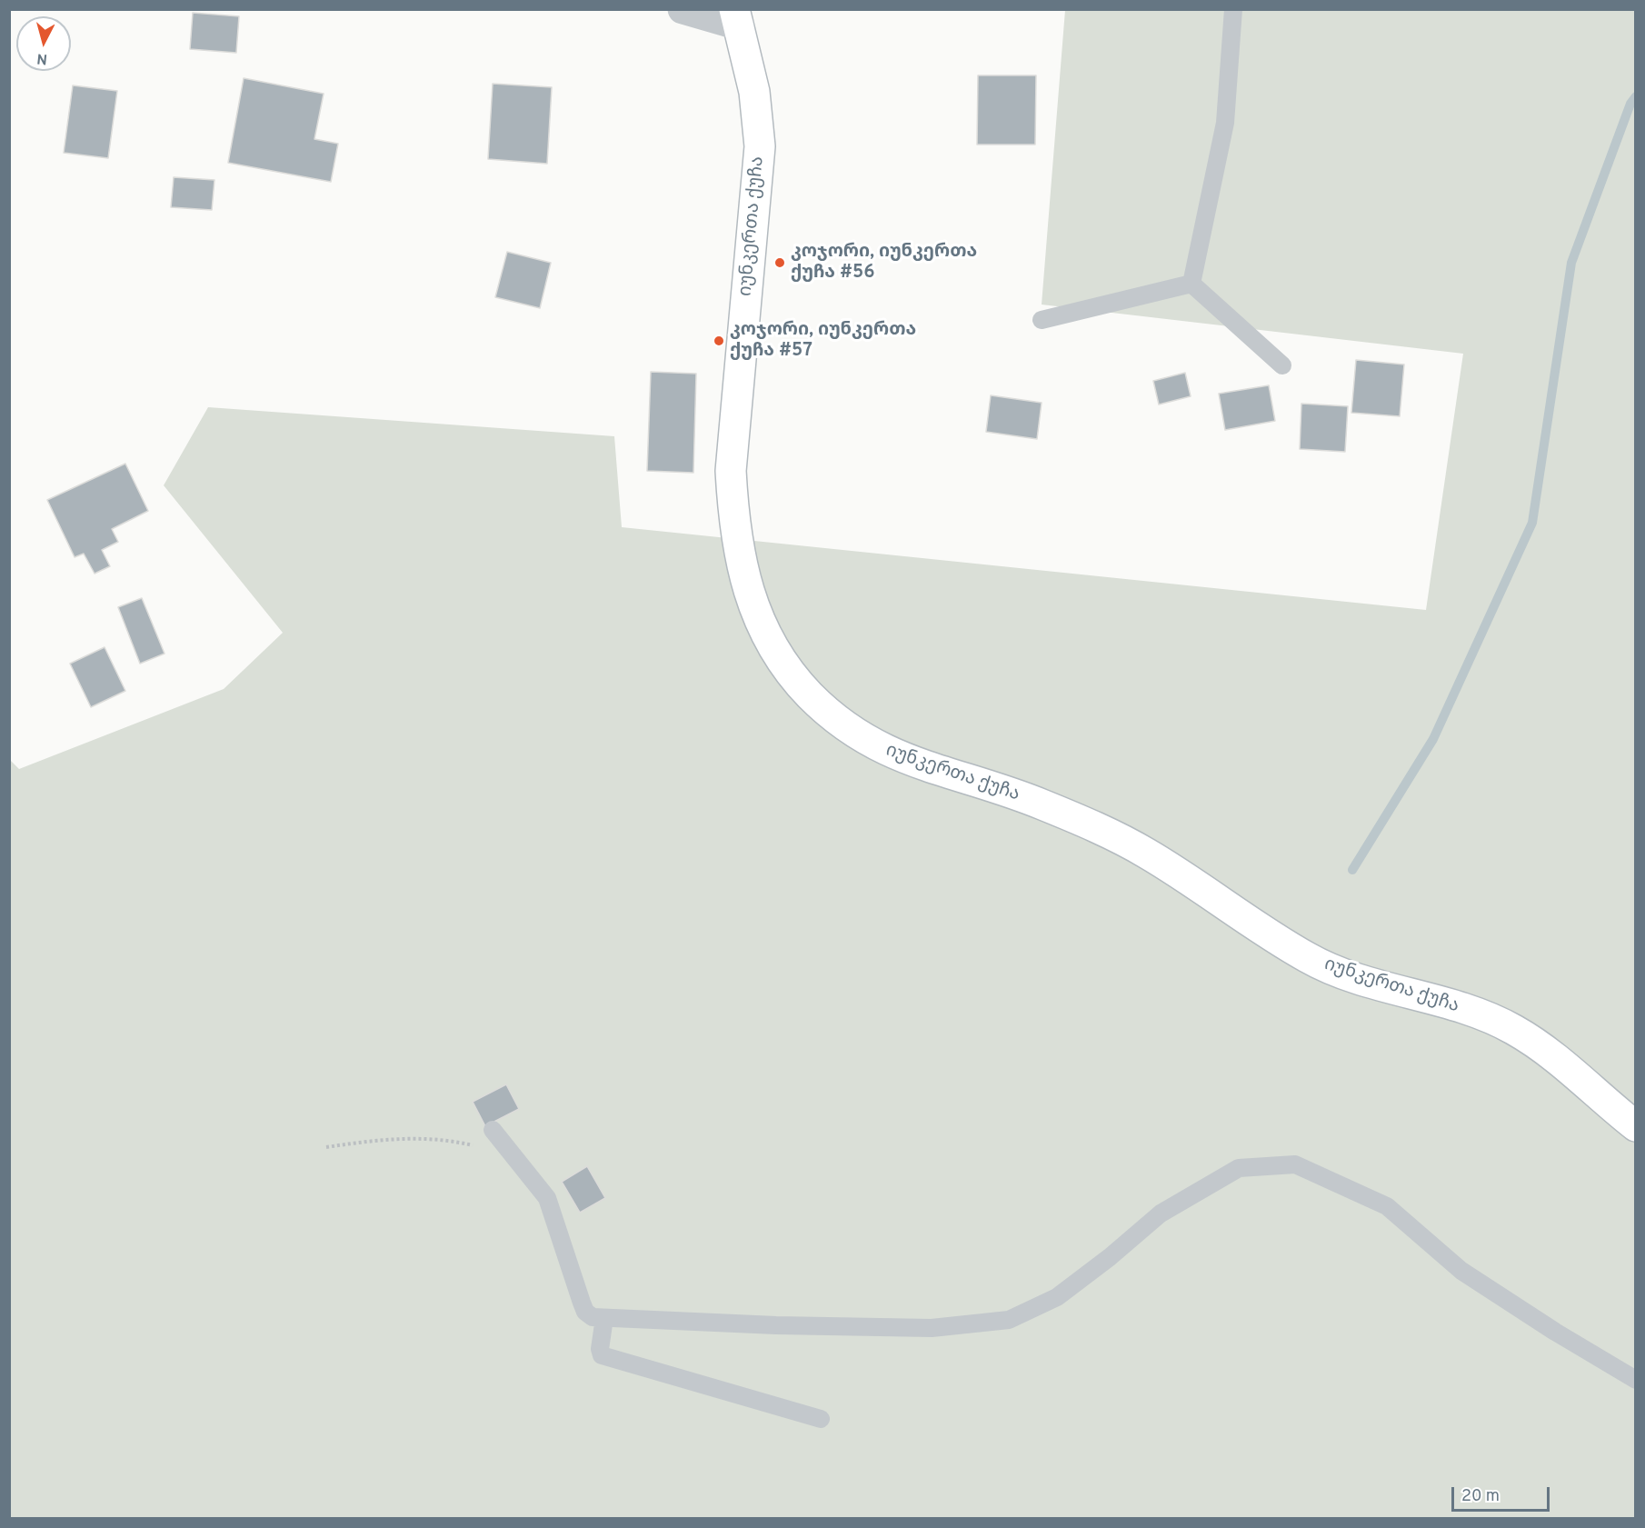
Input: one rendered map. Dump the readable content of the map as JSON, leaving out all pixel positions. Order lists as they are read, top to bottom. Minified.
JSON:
{"streets":{"main road":["იუნკერთა ქუჩა"]},"places":["კოჯორი, იუნკერთა ქუჩა #56","კოჯორი, იუნკერთა ქუჩა #57"],"scale_bar":"20 m","north":"bottom"}
